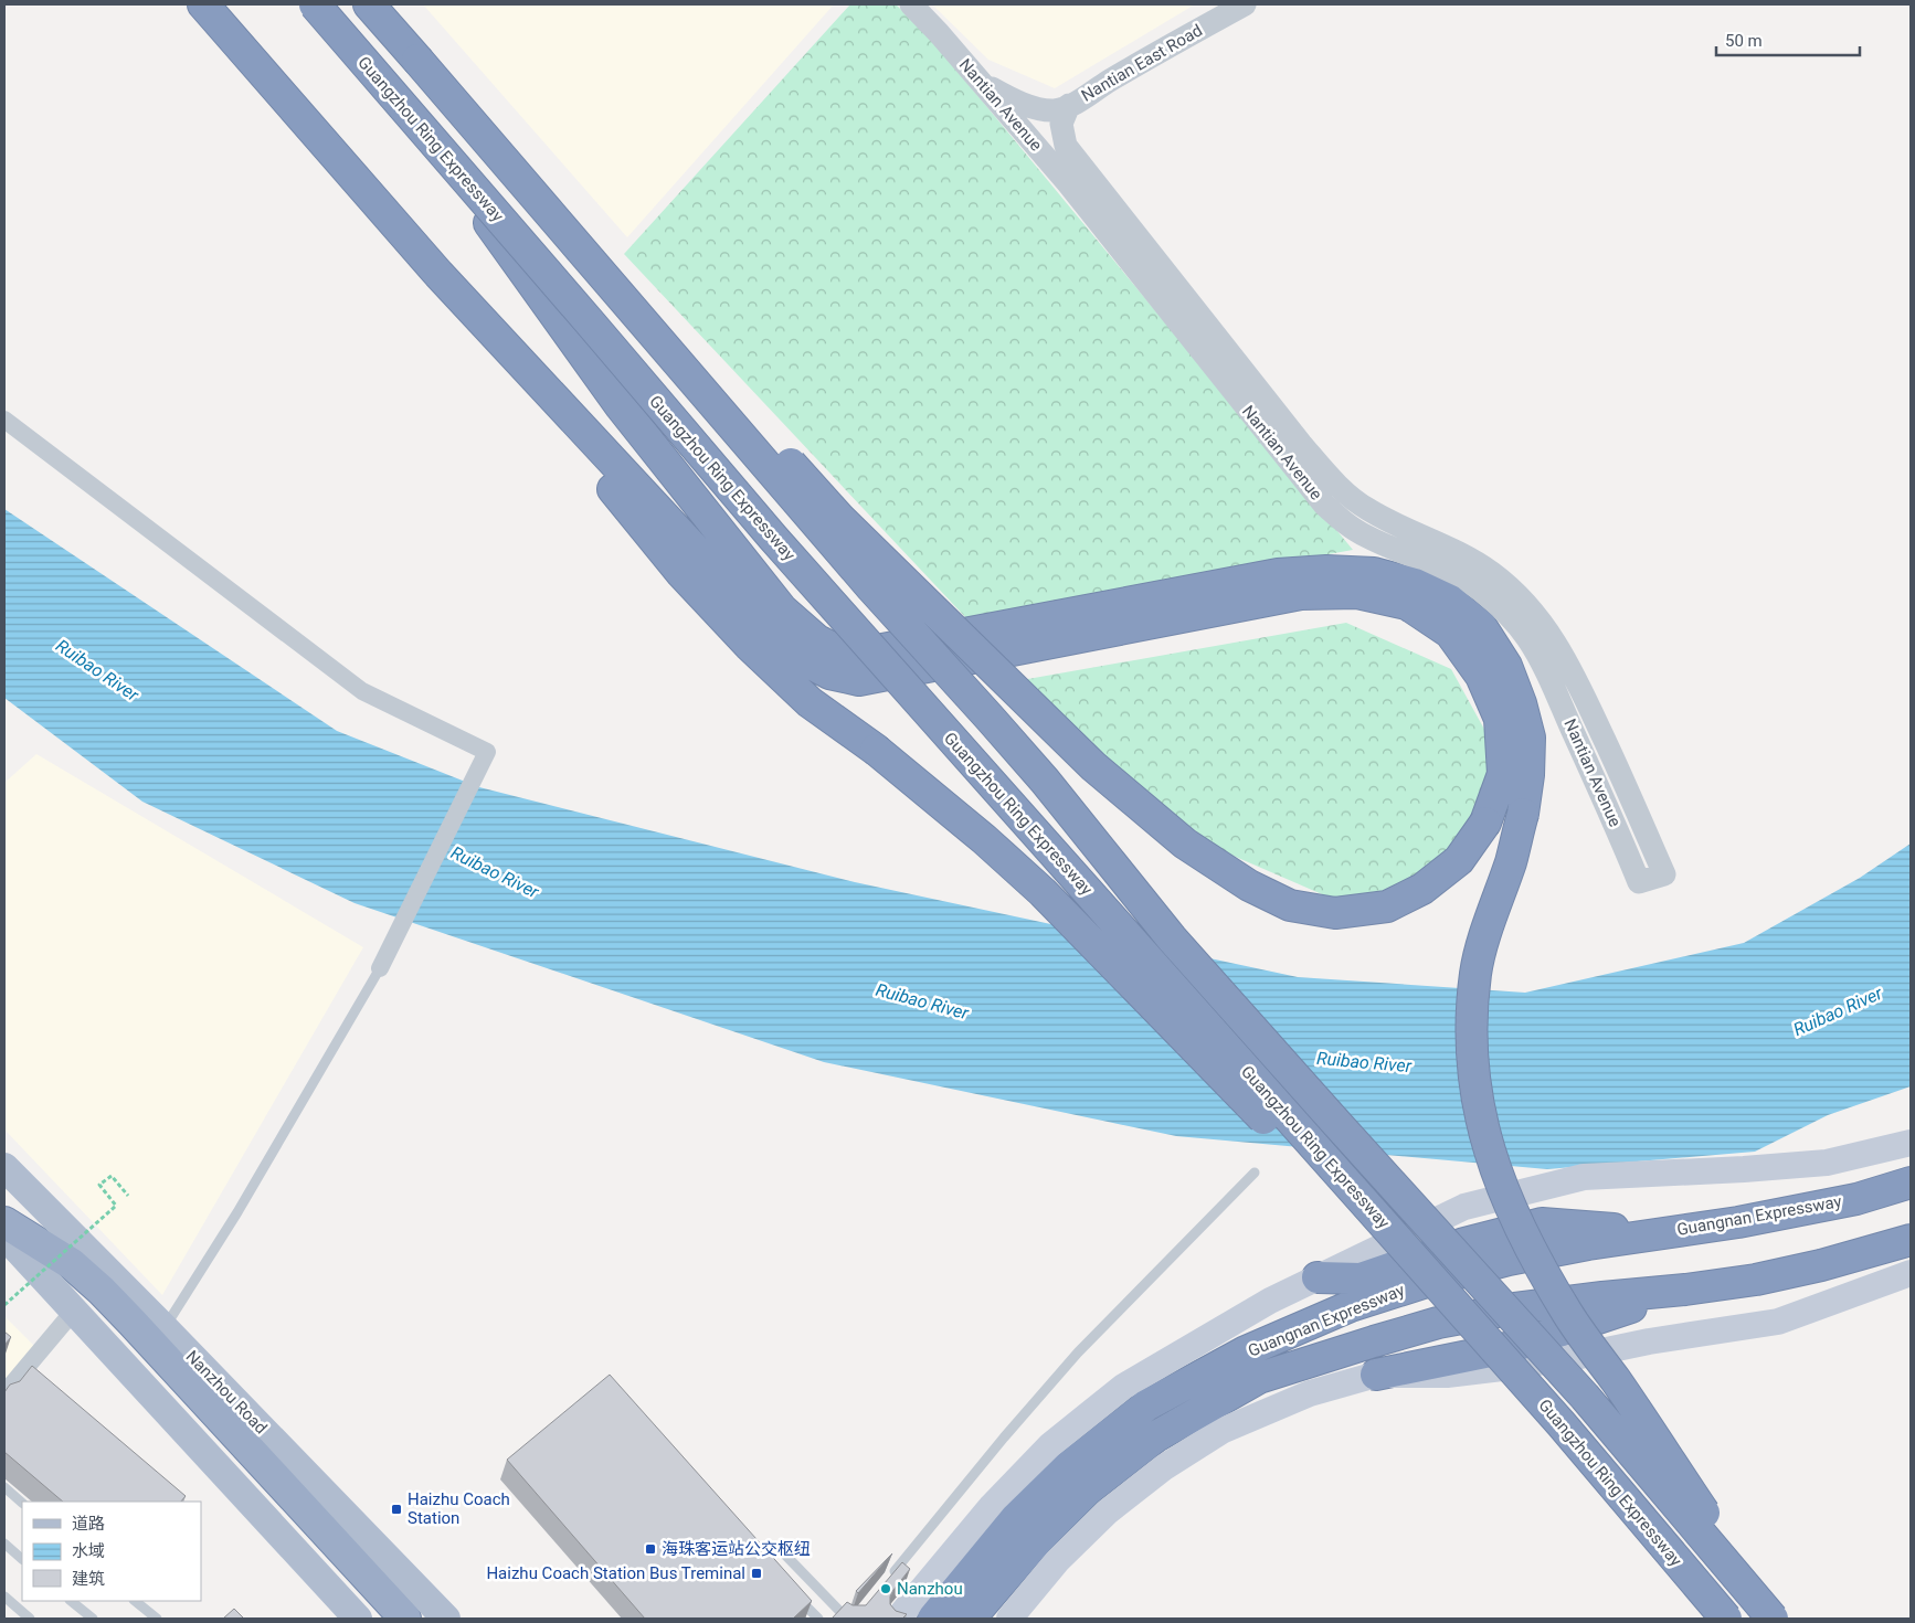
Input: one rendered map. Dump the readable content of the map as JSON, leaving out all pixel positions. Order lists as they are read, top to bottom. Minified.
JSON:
{"streets":{"highway":["Guangzhou Ring Expressway","Guangnan Expressway"],"main road":["Nanzhou Road"],"street":["Nantian East Road","Nantian Avenue"]},"crossings":[["Nantian East Road","Nantian Avenue"]],"water":["Ruibao River"],"places":{"transit":["Haizhu Coach Station","海珠客运站公交枢纽","Haizhu Coach Station Bus Treminal"],"other":["Nanzhou"]},"legend":["道路","水域","建筑"],"scale_bar":"50 m"}
